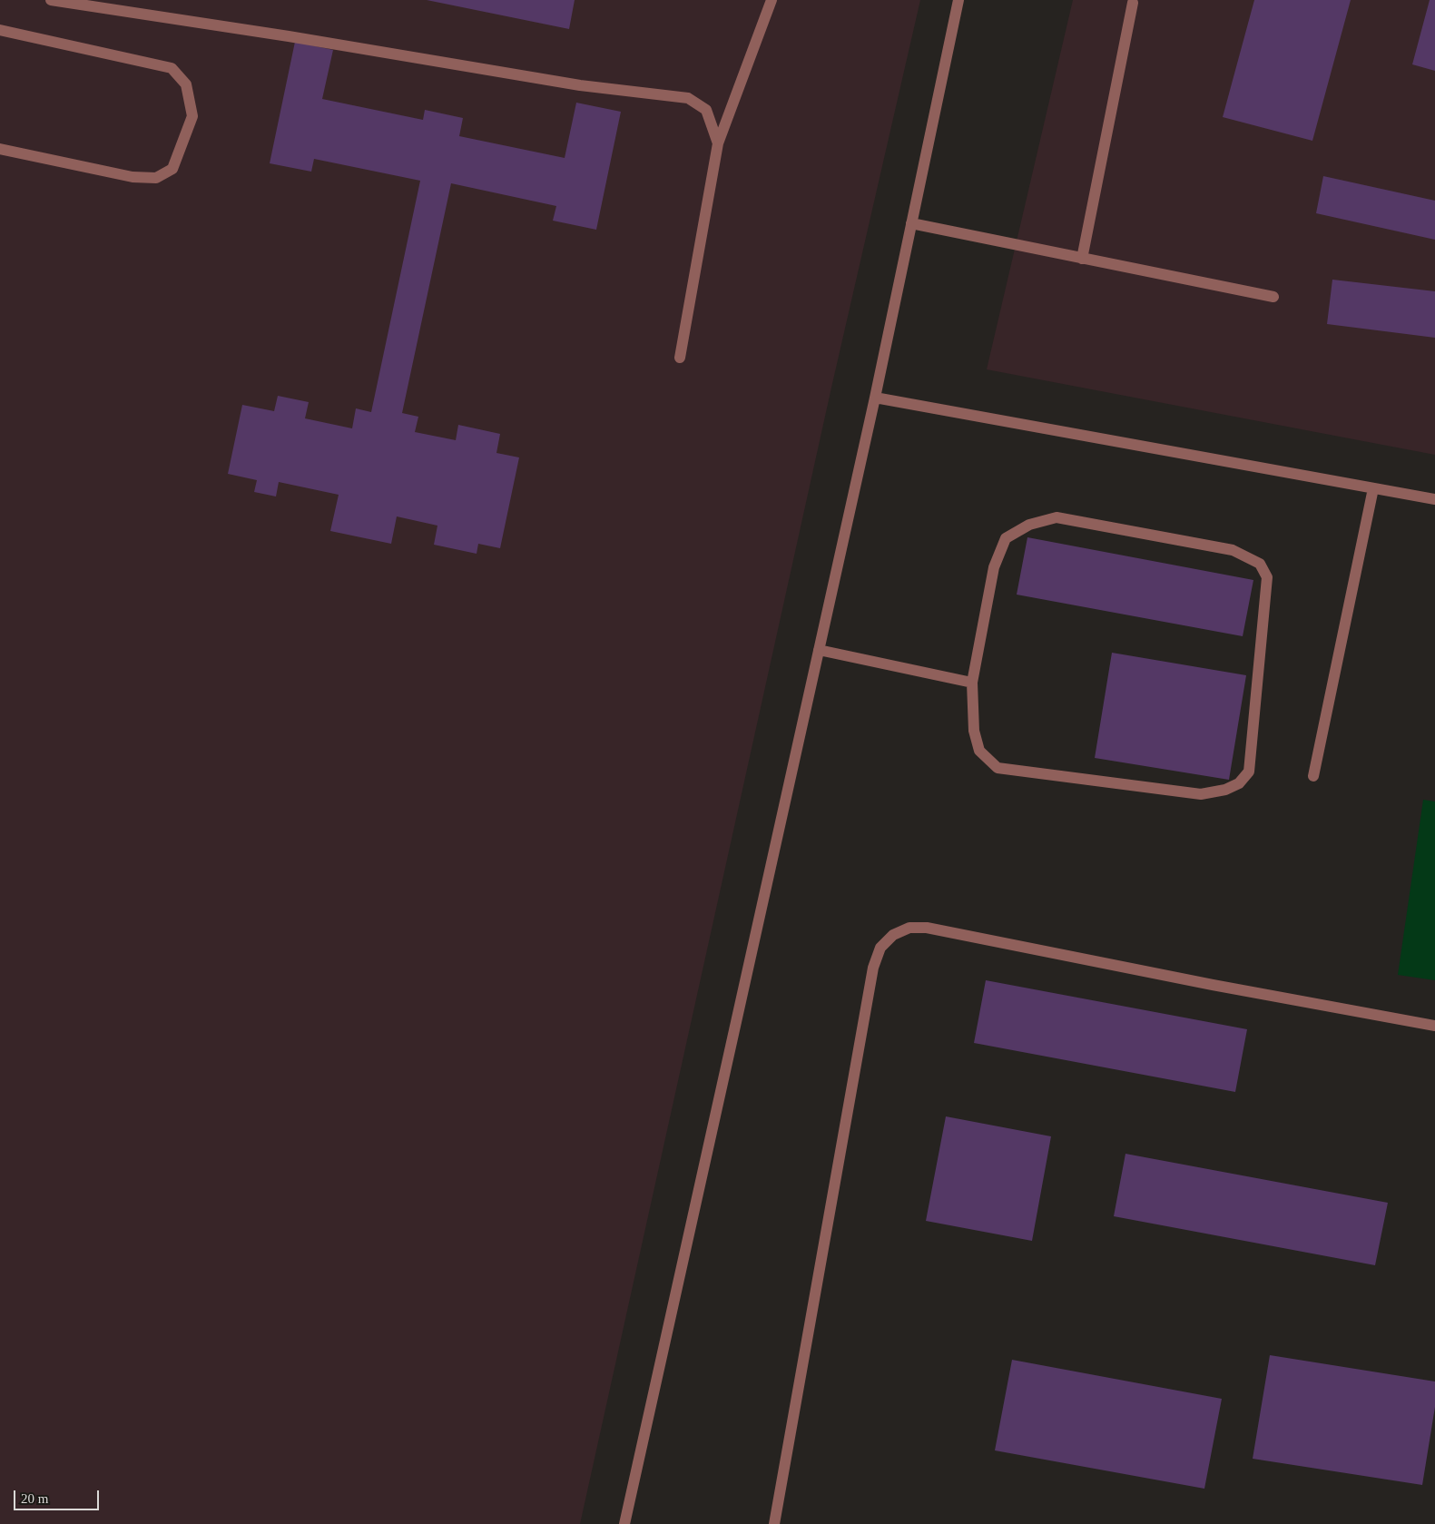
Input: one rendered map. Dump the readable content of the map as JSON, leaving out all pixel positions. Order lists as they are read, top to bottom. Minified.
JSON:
{"scale_bar":"20 m"}
